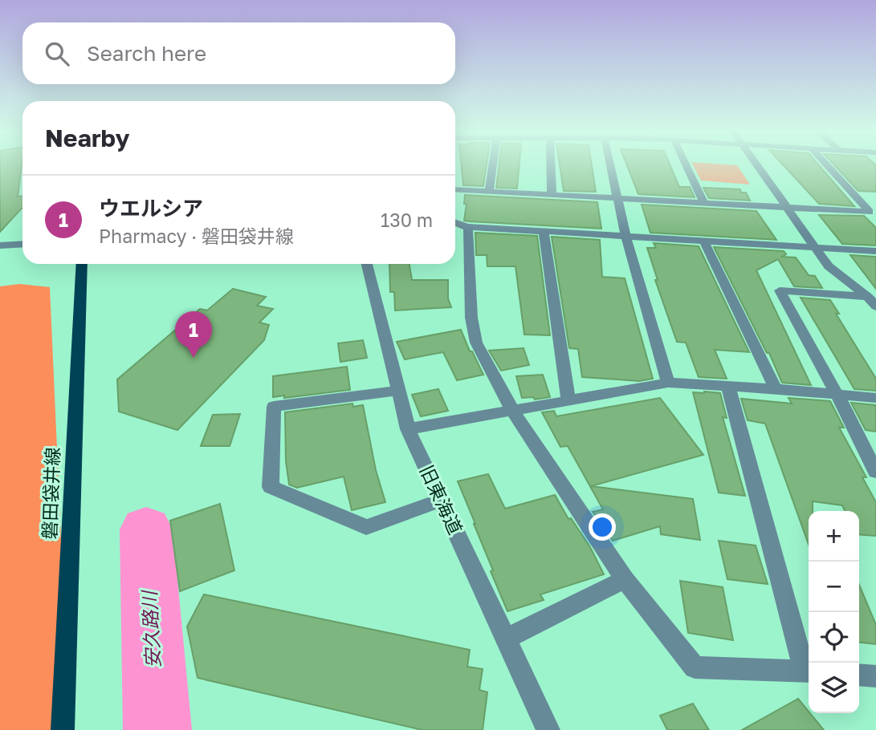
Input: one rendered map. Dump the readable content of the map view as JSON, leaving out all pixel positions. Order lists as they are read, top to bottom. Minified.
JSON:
{"streets":{"main road":["磐田袋井線"],"street":["旧東海道"]},"water":["安久路川"],"page":{"search":"Search here","heading":"Nearby","list":[{"mark":"1","name":"ウエルシア","note":"Pharmacy · 磐田袋井線","value":"130 m"}],"pins":"1","map_buttons":["+","−"]}}
